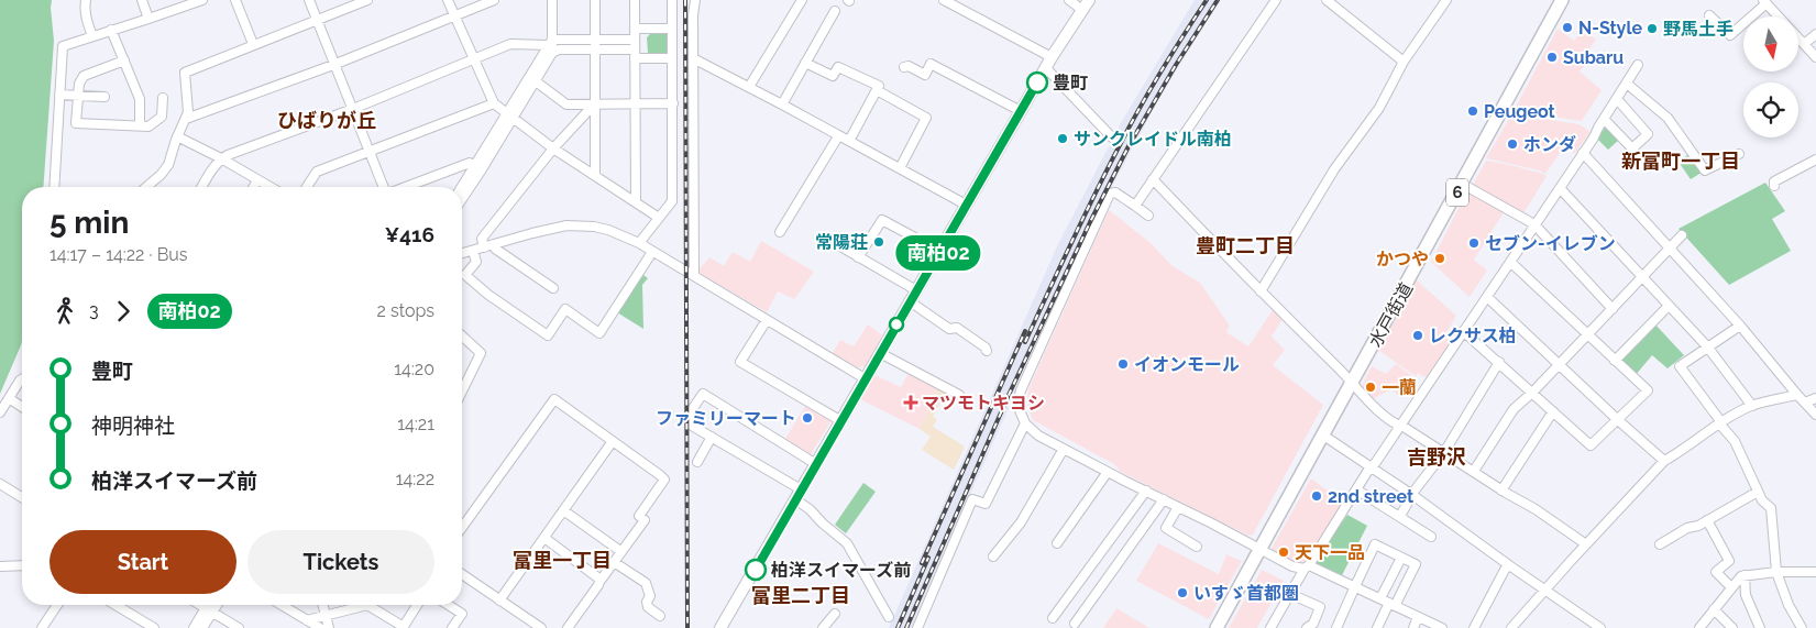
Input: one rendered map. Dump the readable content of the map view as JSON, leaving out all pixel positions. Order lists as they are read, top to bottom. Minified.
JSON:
{"streets":{"highway":["6","水戸街道"]},"districts":["ひばりが丘","新富町一丁目","豊町二丁目","吉野沢","富里一丁目","富里二丁目"],"places":{"other":["N-Style","野馬土手","Subaru","豊町","Peugeot","サンクレイドル南柏","ホンダ","常陽荘","セブン-イレブン","かつや","レクサス柏","イオンモール","一蘭","ファミリーマート","2nd street","天下一品","柏洋スイマーズ前","いすゞ首都圏"],"health":["マツモトキヨシ"]},"lines":["bus line 南柏02"],"north":"bottom","page":{"on_map":"南柏02","heading":["5 min","14:17 – 14:22 · Bus","¥416"],"legs":["3","南柏02","2 stops"],"list":[{"name":"豊町","value":"14:20"},{"name":"神明神社","value":"14:21"},{"name":"柏洋スイマーズ前","value":"14:22"}],"buttons":["Start","Tickets"]}}
